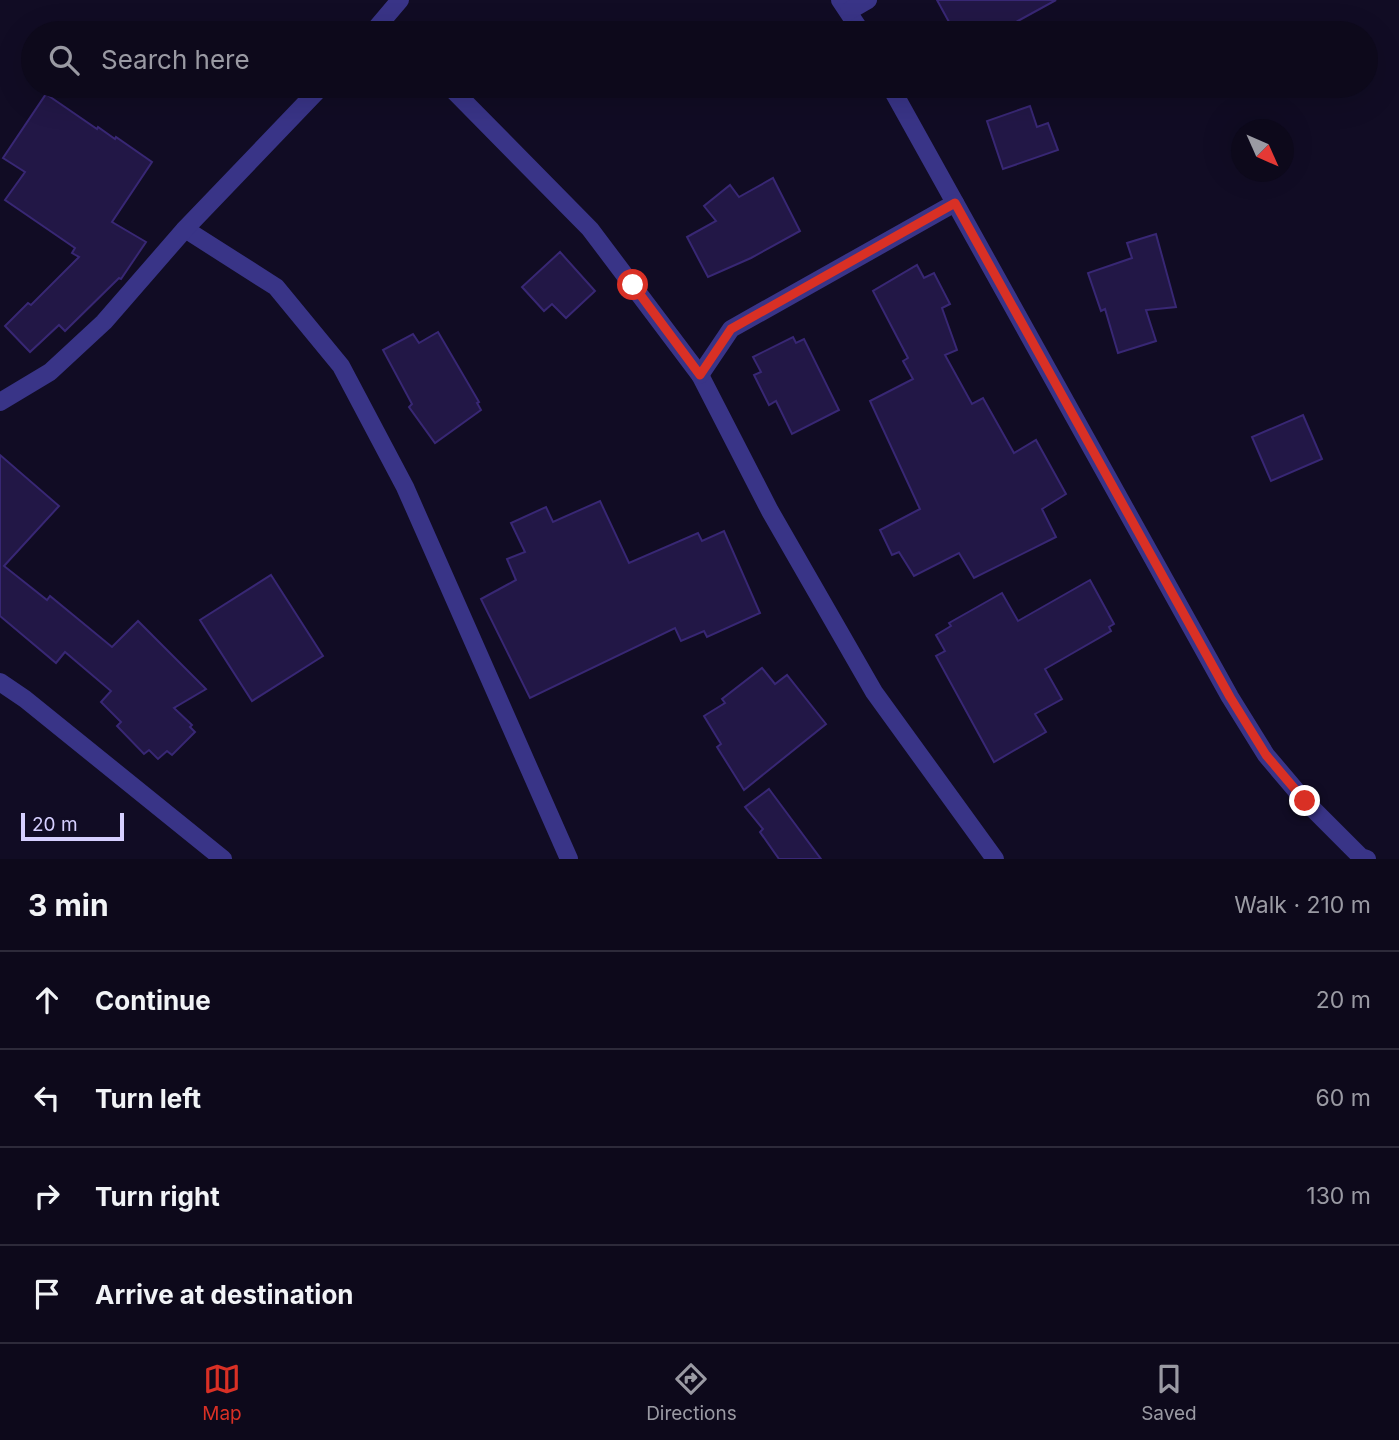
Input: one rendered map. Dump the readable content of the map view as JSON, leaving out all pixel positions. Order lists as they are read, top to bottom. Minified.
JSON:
{"scale_bar":"20 m","north":"bottom right","page":{"search":"Search here","scale":"20 m","heading":["3 min","Walk · 210 m"],"list":[["Continue","20 m"],["Turn left","60 m"],["Turn right","130 m"],"Arrive at destination"],"nav":["Map","Directions","Saved"]}}
